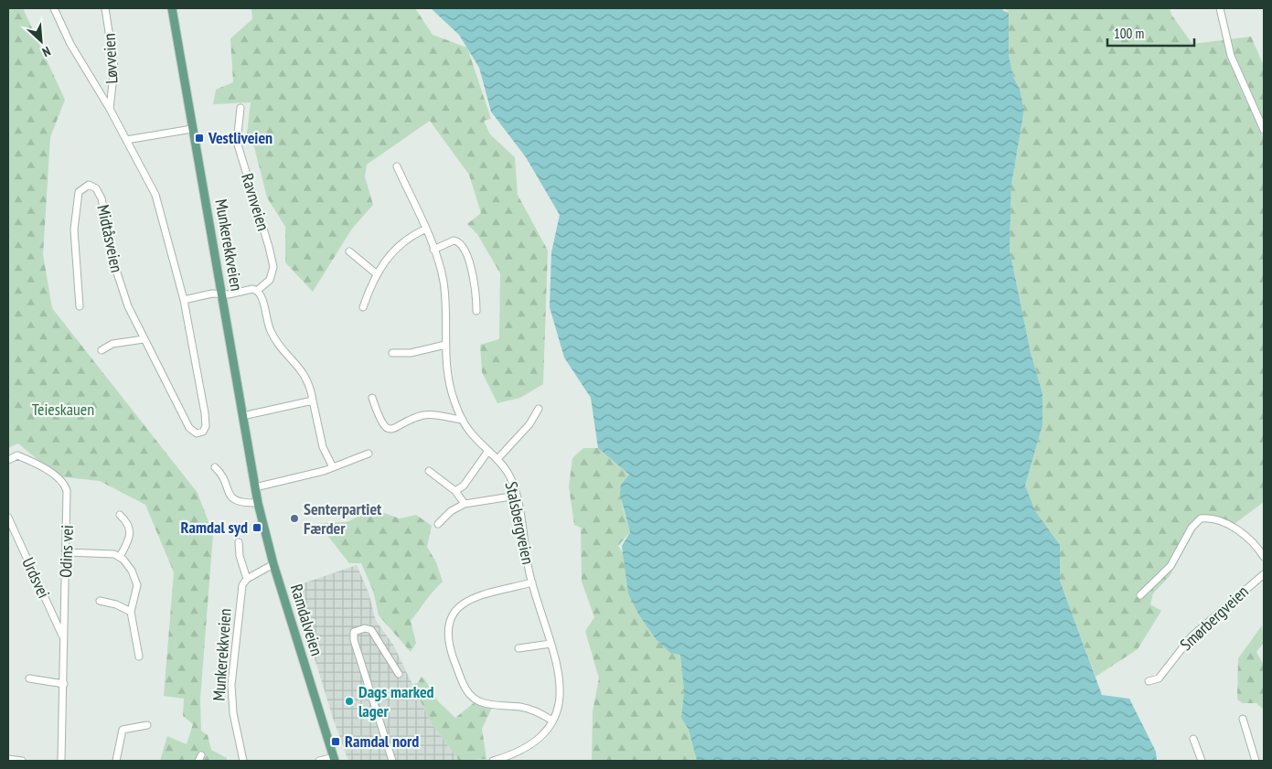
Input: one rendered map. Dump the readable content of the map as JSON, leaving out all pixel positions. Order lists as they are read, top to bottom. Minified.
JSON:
{"streets":{"main road":["Munkerekkveien","Ramdalveien"],"street":["Løvveien","Ravnveien","Midtåsveien","Stalsbergveien","Odins vei","Urdsvei","Smørbergveien"]},"crossings":[["Munkerekkveien","Ramdalveien"],["Odins vei","Urdsvei"]],"parks":["Teieskauen"],"places":{"transit":["Vestliveien","Ramdal syd","Ramdal nord"],"other":["Senterpartiet Færder","Dags marked lager"]},"scale_bar":"100 m","north":"bottom right"}
